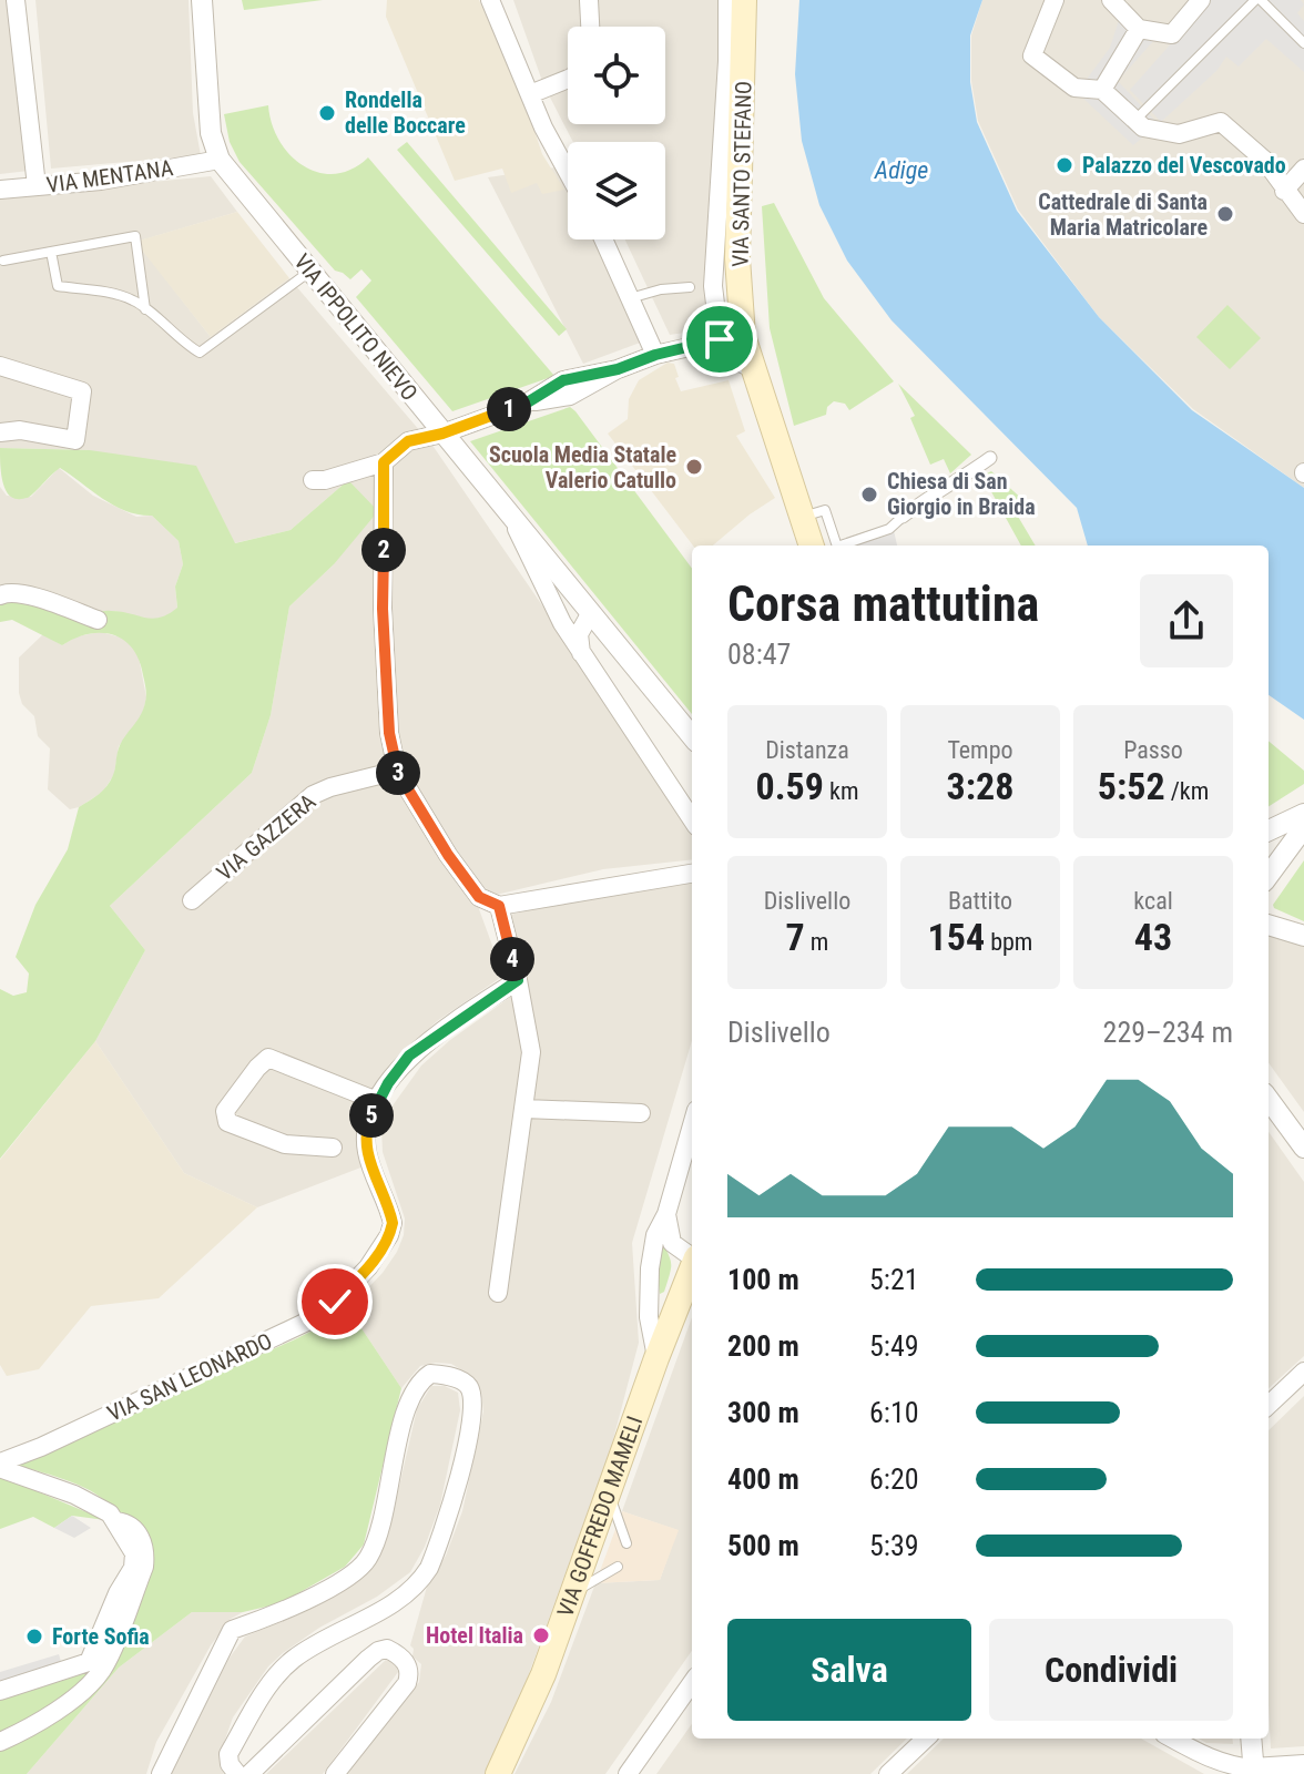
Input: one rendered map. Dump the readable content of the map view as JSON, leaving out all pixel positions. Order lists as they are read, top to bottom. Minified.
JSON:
{"streets":{"main road":["VIA SANTO STEFANO","VIA GOFFREDO MAMELI"],"street":["VIA MENTANA","VIA IPPOLITO NIEVO","VIA GAZZERA","VIA SAN LEONARDO"]},"crossings":[["VIA MENTANA","VIA IPPOLITO NIEVO"]],"water":["Adige"],"places":["Rondella delle Boccare","Palazzo del Vescovado","Cattedrale di Santa Maria Matricolare","Scuola Media Statale Valerio Catullo","Chiesa di San Giorgio in Braida","Hotel Italia","Forte Sofia"],"page":{"pins":["1","2","3","4","5"],"heading":["Corsa mattutina","08:47"],"stats":[["Distanza","0.59 km"],["Tempo","3:28"],["Passo","5:52 /km"],["Dislivello","7 m"],["Battito","154 bpm"],["kcal","43"]],"chart":["Dislivello","229–234 m"],"list":[{"name":"100 m","note":"5:21"},{"name":"200 m","note":"5:49"},{"name":"300 m","note":"6:10"},{"name":"400 m","note":"6:20"},{"name":"500 m","note":"5:39"}],"buttons":["Salva","Condividi"]}}
